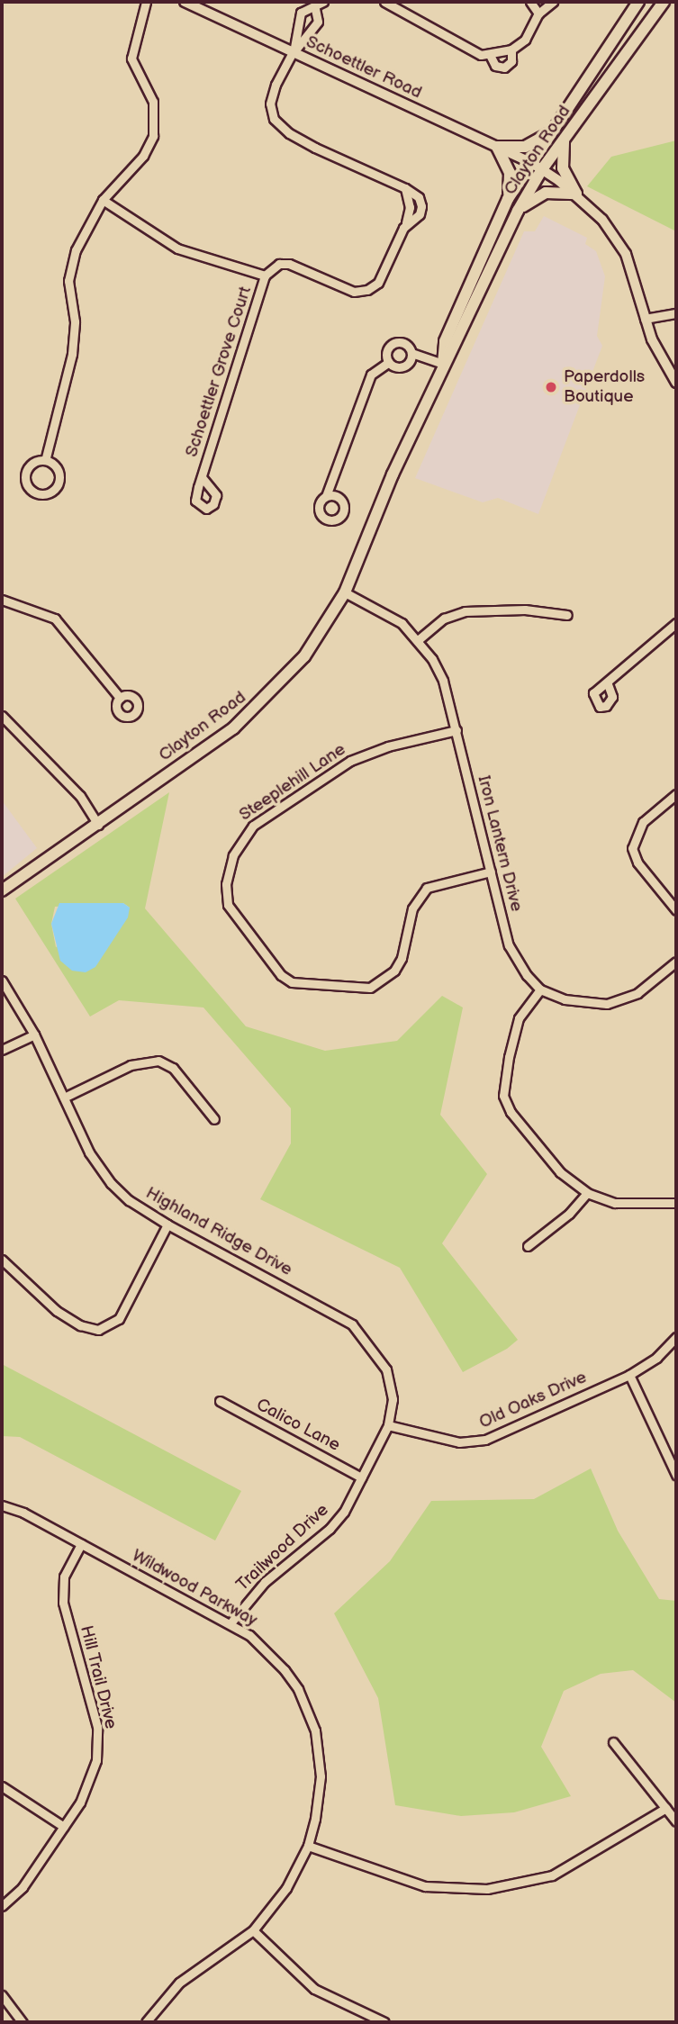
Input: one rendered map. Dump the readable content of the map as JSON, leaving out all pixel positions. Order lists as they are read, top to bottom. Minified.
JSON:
{"streets":{"main road":["Clayton Road"],"street":["Schoettler Road","Schoettler Grove Court","Steeplehill Lane","Iron Lantern Drive","Highland Ridge Drive","Old Oaks Drive","Calico Lane","Trailwood Drive","Wildwood Parkway","Hill Trail Drive"]},"crossings":[["Schoettler Road","Clayton Road"],["Schoettler Road","Schoettler Grove Court"],["Clayton Road","Iron Lantern Drive"],["Steeplehill Lane","Iron Lantern Drive"],["Highland Ridge Drive","Old Oaks Drive"],["Highland Ridge Drive","Trailwood Drive"],["Old Oaks Drive","Trailwood Drive"],["Calico Lane","Trailwood Drive"],["Trailwood Drive","Wildwood Parkway"],["Wildwood Parkway","Hill Trail Drive"]],"places":["Paperdolls Boutique"]}
